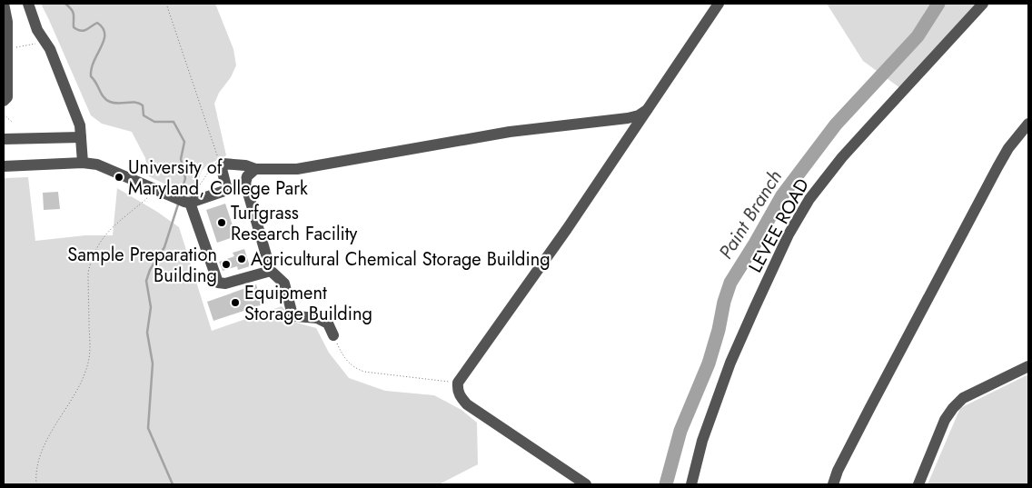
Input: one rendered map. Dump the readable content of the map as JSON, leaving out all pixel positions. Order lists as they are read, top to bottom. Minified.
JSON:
{"streets":{"lane":["LEVEE ROAD"]},"water":["Paint Branch"],"places":["University of Maryland, College Park","Turfgrass Research Facility","Agricultural Chemical Storage Building","Sample Preparation Building","Equipment Storage Building"]}
